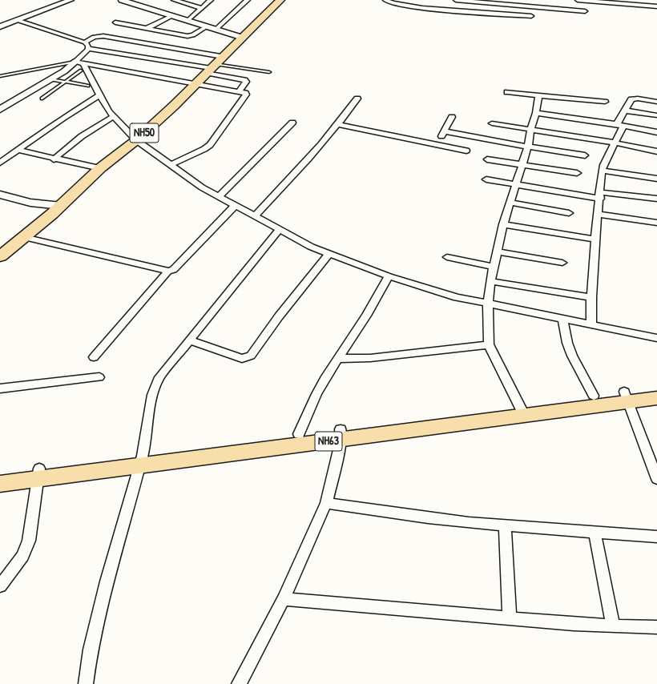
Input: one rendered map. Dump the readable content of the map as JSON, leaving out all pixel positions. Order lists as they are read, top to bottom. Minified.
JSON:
{"streets":{"highway":["NH50","NH63"]}}
